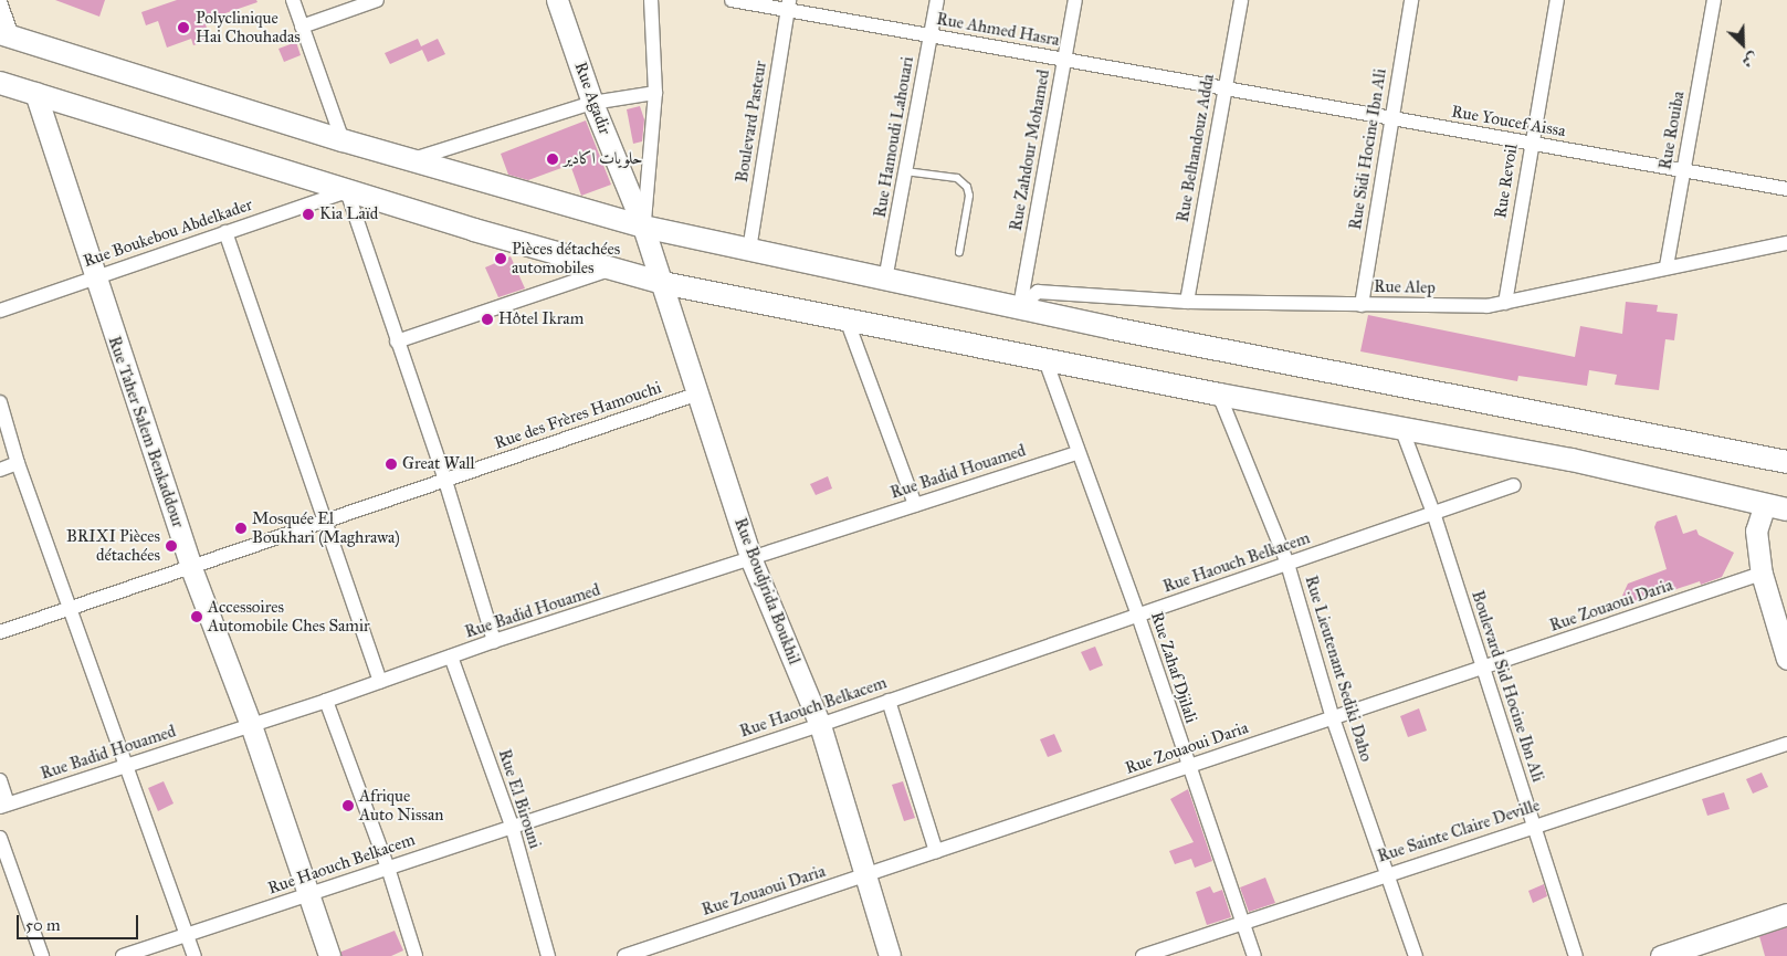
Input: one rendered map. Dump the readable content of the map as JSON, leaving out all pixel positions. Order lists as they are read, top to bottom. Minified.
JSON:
{"streets":{"street":["Rue Ahmed Hasra","Rue Agadir","Boulevard Pasteur","Rue Youcef Aissa","Rue Rouiba","Rue Hamoudi Lahouari","Rue Belhandouz Adda","Rue Sidi Hocine Ibn Ali","Rue Zahdour Mohamed","Rue Revoil","Rue Boukebou Abdelkader","Rue Alep","Rue des Frères Hamouchi","Rue Taher Salem Benkaddour","Rue Badid Houamed","Rue Haouch Belkacem","Rue Boudjrida Boukhil","Rue Zouaoui Daria","Rue Zahaf Djilali","Rue Lieutenant Sediki Daho","Boulevard Sid Hocine Ibn Ali","Rue El Birouni","Rue Sainte Claire Deville"]},"crossings":[["Rue Ahmed Hasra","Boulevard Pasteur"],["Rue Ahmed Hasra","Rue Youcef Aissa"],["Rue Ahmed Hasra","Rue Hamoudi Lahouari"],["Rue Ahmed Hasra","Rue Belhandouz Adda"],["Rue Ahmed Hasra","Rue Zahdour Mohamed"],["Rue Agadir","Rue Boudjrida Boukhil"],["Rue Youcef Aissa","Rue Rouiba"],["Rue Youcef Aissa","Rue Belhandouz Adda"],["Rue Youcef Aissa","Rue Sidi Hocine Ibn Ali"],["Rue Youcef Aissa","Rue Revoil"],["Rue Rouiba","Rue Alep"],["Rue Belhandouz Adda","Rue Alep"],["Rue Sidi Hocine Ibn Ali","Rue Alep"],["Rue Zahdour Mohamed","Rue Alep"],["Rue Revoil","Rue Alep"],["Rue Boukebou Abdelkader","Rue Taher Salem Benkaddour"],["Rue des Frères Hamouchi","Rue Taher Salem Benkaddour"],["Rue des Frères Hamouchi","Rue Boudjrida Boukhil"],["Rue Taher Salem Benkaddour","Rue Badid Houamed"],["Rue Taher Salem Benkaddour","Rue Haouch Belkacem"],["Rue Badid Houamed","Rue Boudjrida Boukhil"],["Rue Badid Houamed","Rue Zahaf Djilali"],["Rue Badid Houamed","Rue El Birouni"],["Rue Haouch Belkacem","Rue Boudjrida Boukhil"],["Rue Haouch Belkacem","Rue Zahaf Djilali"],["Rue Haouch Belkacem","Rue Lieutenant Sediki Daho"],["Rue Haouch Belkacem","Boulevard Sid Hocine Ibn Ali"],["Rue Haouch Belkacem","Rue El Birouni"],["Rue Boudjrida Boukhil","Rue Zouaoui Daria"],["Rue Zouaoui Daria","Rue Zahaf Djilali"],["Rue Zouaoui Daria","Rue Lieutenant Sediki Daho"],["Rue Zouaoui Daria","Boulevard Sid Hocine Ibn Ali"],["Rue Zahaf Djilali","Rue Sainte Claire Deville"],["Rue Lieutenant Sediki Daho","Rue Sainte Claire Deville"],["Boulevard Sid Hocine Ibn Ali","Rue Sainte Claire Deville"]],"places":["Polyclinique Hai Chouhadas","حلويات اكادير","Kia Laïd","Pièces détachées automobiles","Hôtel Ikram","Great Wall","Mosquée El Boukhari (Maghrawa)","BRIXI Pièces détachées","Accessoires Automobile Ches Samir","Afrique Auto Nissan"],"scale_bar":"50 m","north":"bottom right"}
